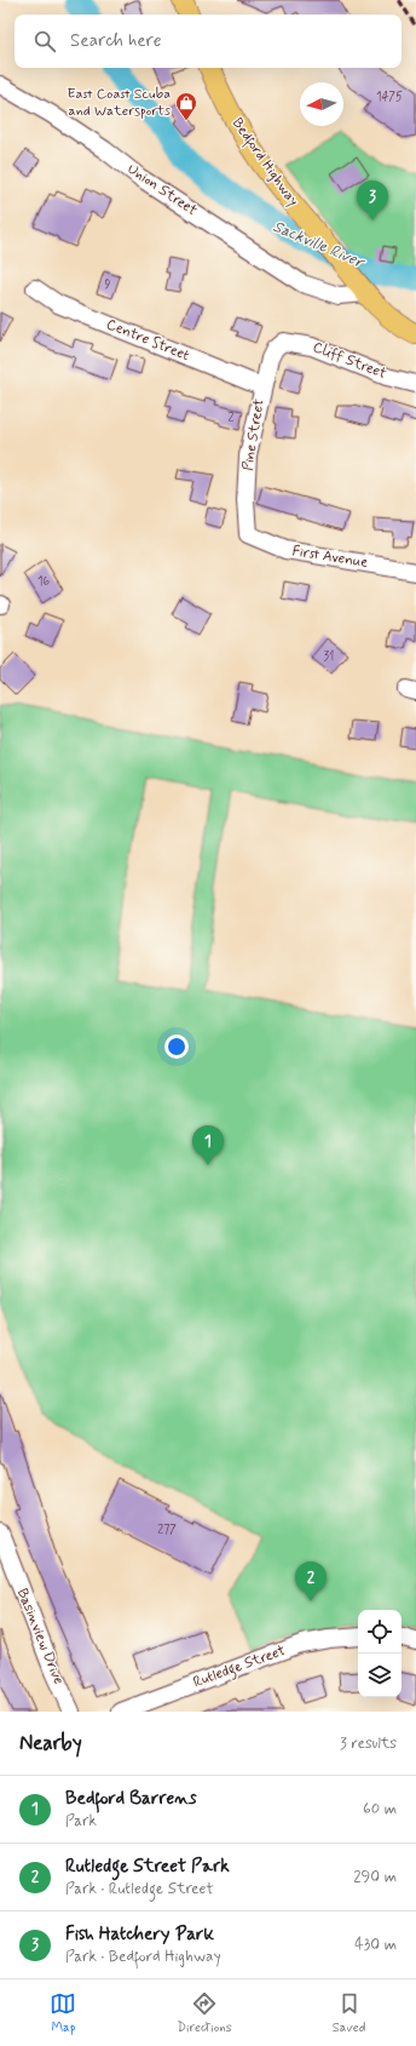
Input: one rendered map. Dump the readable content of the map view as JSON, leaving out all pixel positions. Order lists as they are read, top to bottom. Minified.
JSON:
{"streets":{"main road":["Bedford Highway"],"street":["Union Street","Centre Street","Cliff Street","Pine Street","First Avenue","Basinview Drive","Rutledge Street"]},"crossings":[["Bedford Highway","Union Street"],["Centre Street","Pine Street"],["Cliff Street","Pine Street"],["Pine Street","First Avenue"]],"water":["Sackville River"],"places":{"shop":["East Coast Scuba and Watersports"]},"house_numbers":["1475","9","2","16","31","277"],"north":"left","page":{"search":"Search here","pins":["3","1","2"],"heading":["Nearby","3 results"],"list":[{"mark":"1","name":"Bedford Barrens","note":"Park","value":"60 m"},{"mark":"2","name":"Rutledge Street Park","note":"Park · Rutledge Street","value":"290 m"},{"mark":"3","name":"Fish Hatchery Park","note":"Park · Bedford Highway","value":"430 m"}],"nav":["Map","Directions","Saved"]}}
